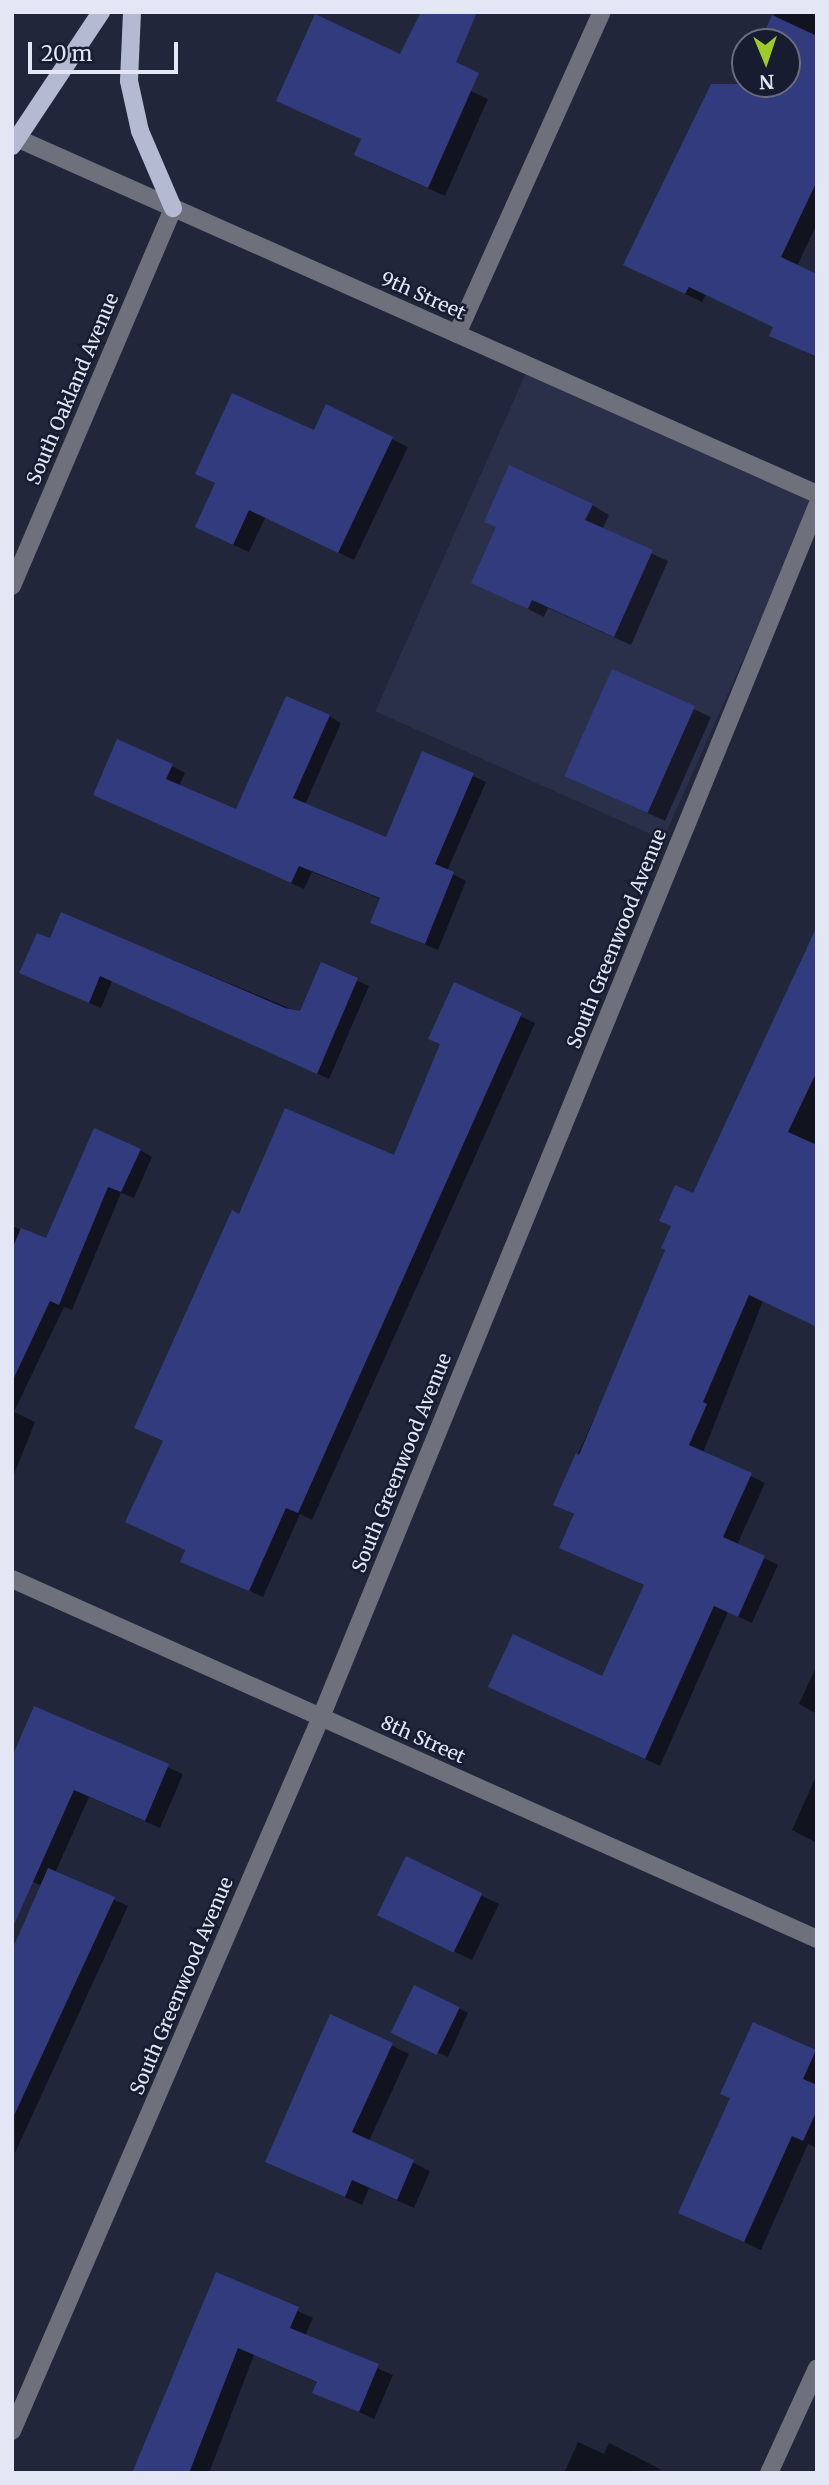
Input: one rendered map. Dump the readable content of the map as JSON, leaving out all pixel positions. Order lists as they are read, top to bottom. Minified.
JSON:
{"streets":{"street":["9th Street","South Oakland Avenue","South Greenwood Avenue","8th Street"]},"crossings":[["9th Street","South Oakland Avenue"],["South Greenwood Avenue","8th Street"]],"scale_bar":"20 m","north":"bottom"}
